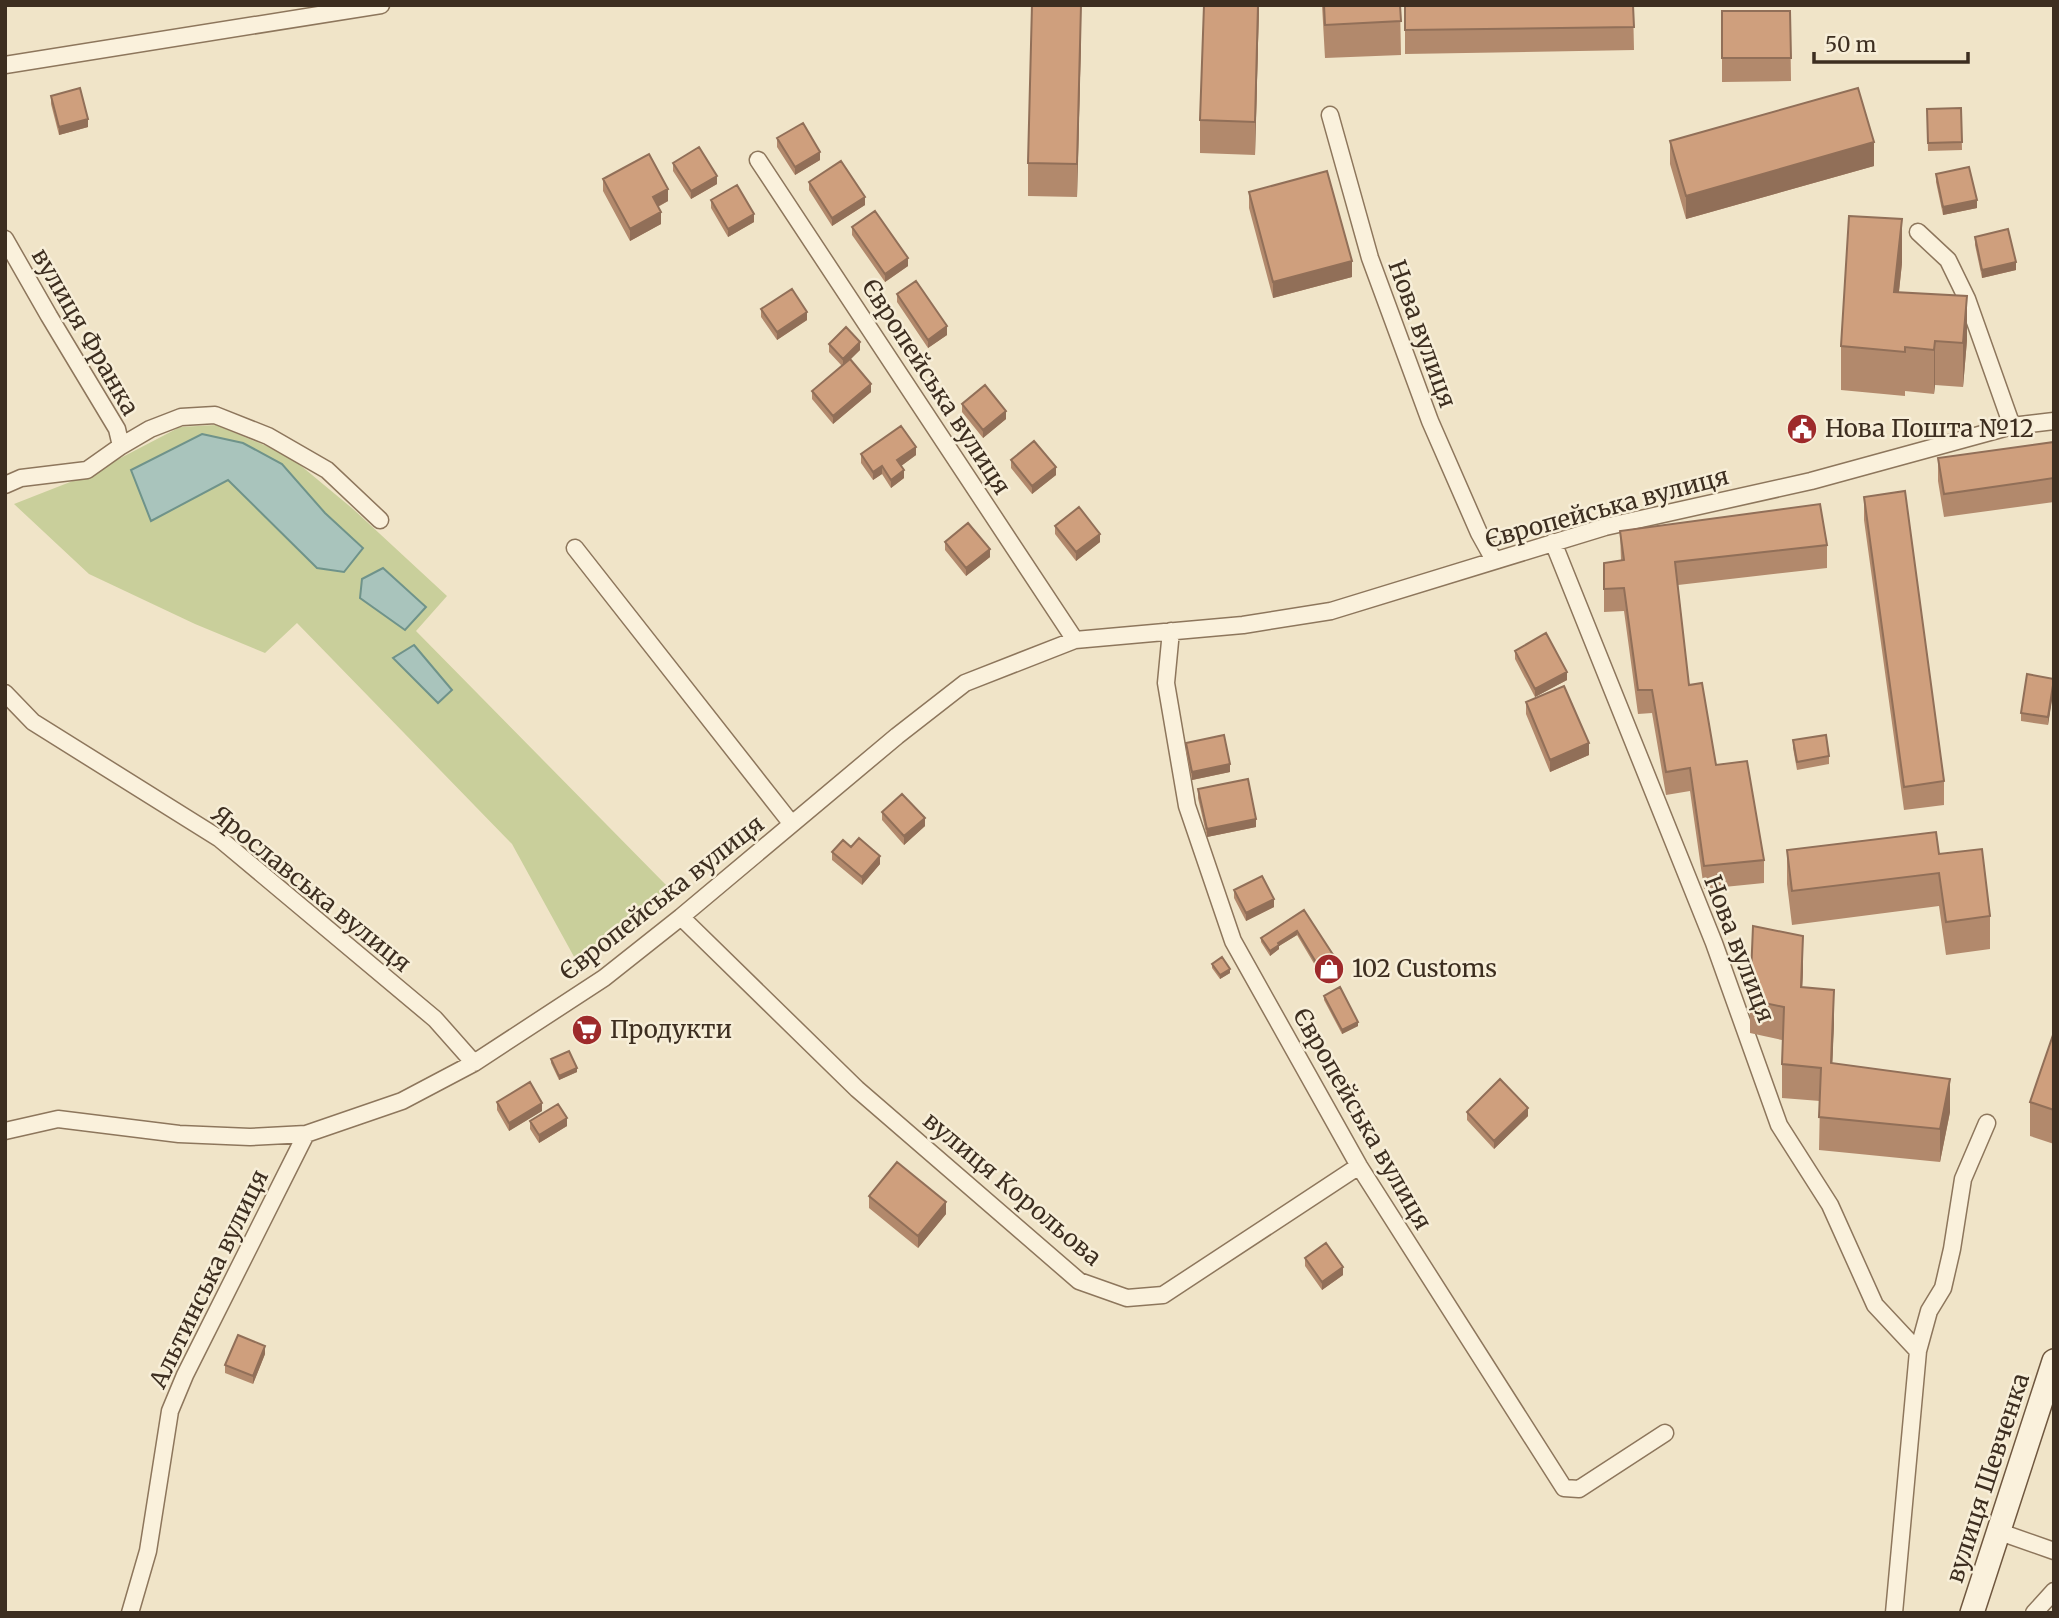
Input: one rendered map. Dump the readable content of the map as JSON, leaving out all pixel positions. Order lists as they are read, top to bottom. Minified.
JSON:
{"streets":{"main road":["вулиця Шевченка"],"street":["вулиця Франка","Нова вулиця","Європейська вулиця","Ярославська вулиця","вулиця Корольова","Альтинська вулиця"]},"crossings":[["Нова вулиця","Європейська вулиця"],["Європейська вулиця","Ярославська вулиця"],["Європейська вулиця","вулиця Корольова"],["Європейська вулиця","Альтинська вулиця"]],"places":{"public building":["Нова Пошта №12"],"shop":["102 Customs"],"supermarket":["Продукти"]},"scale_bar":"50 m"}
